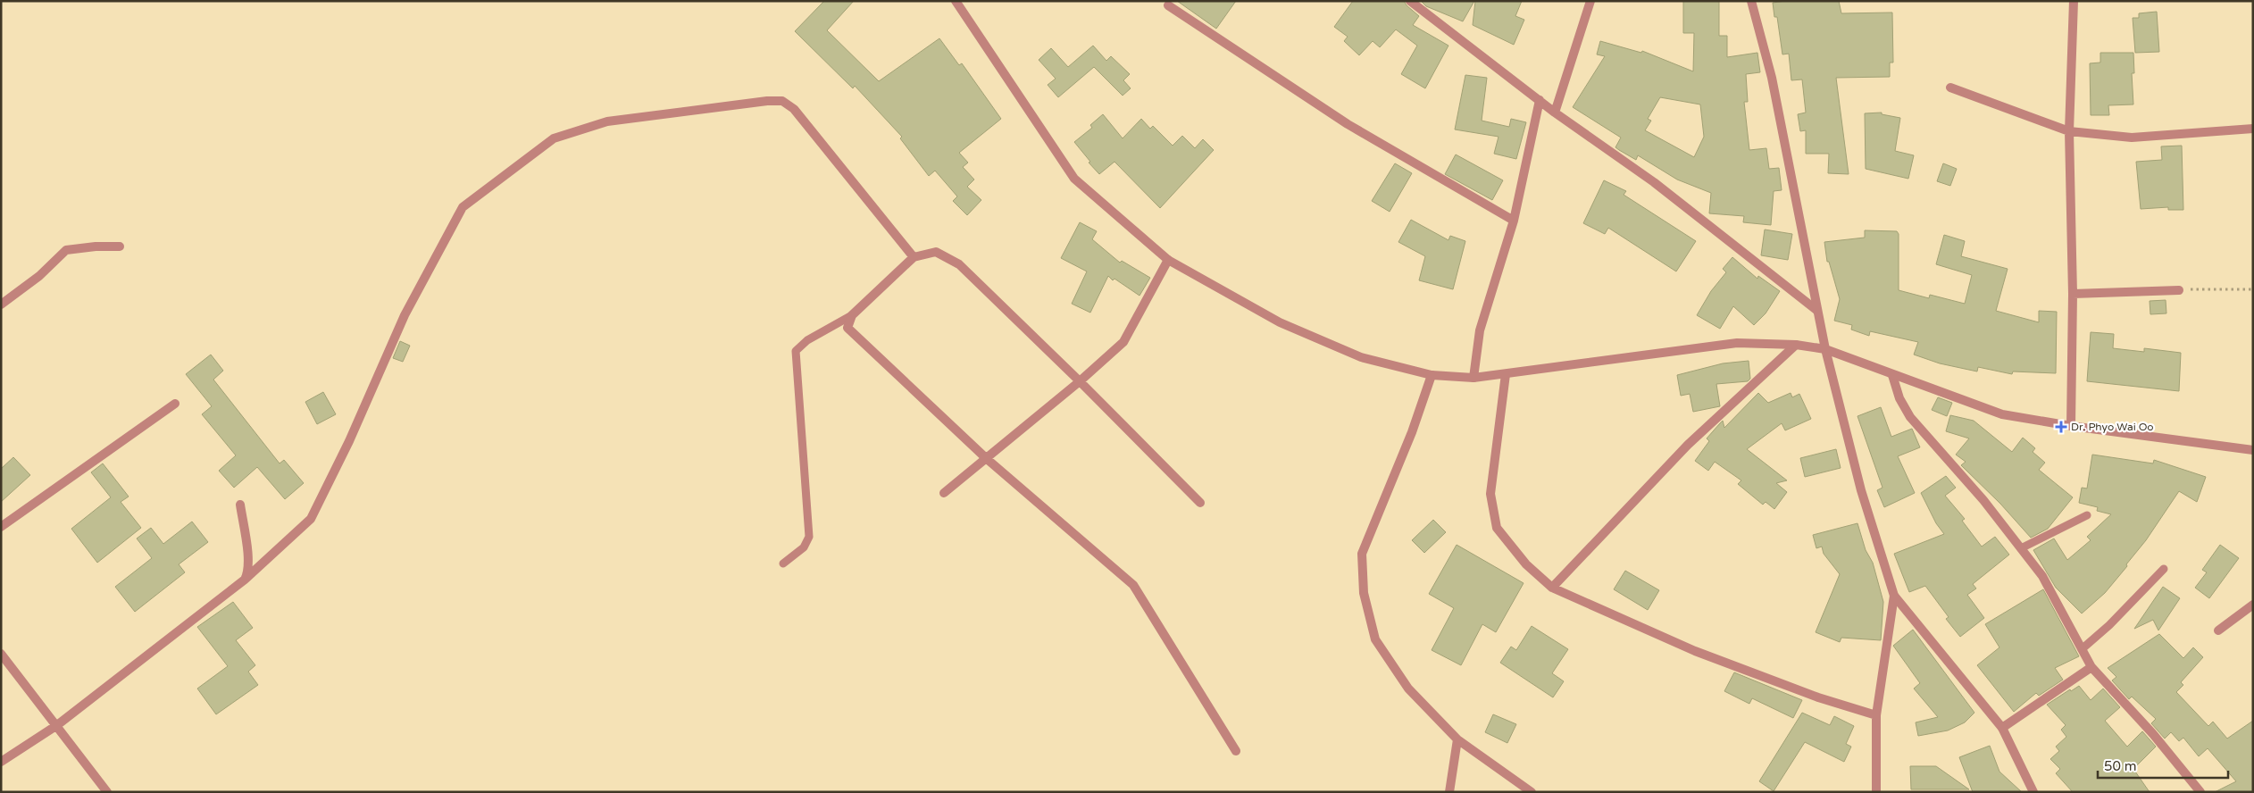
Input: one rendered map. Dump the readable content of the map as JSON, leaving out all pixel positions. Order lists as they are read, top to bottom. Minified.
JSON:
{"places":{"health":["Dr. Phyo Wai Oo"]},"scale_bar":"50 m"}
